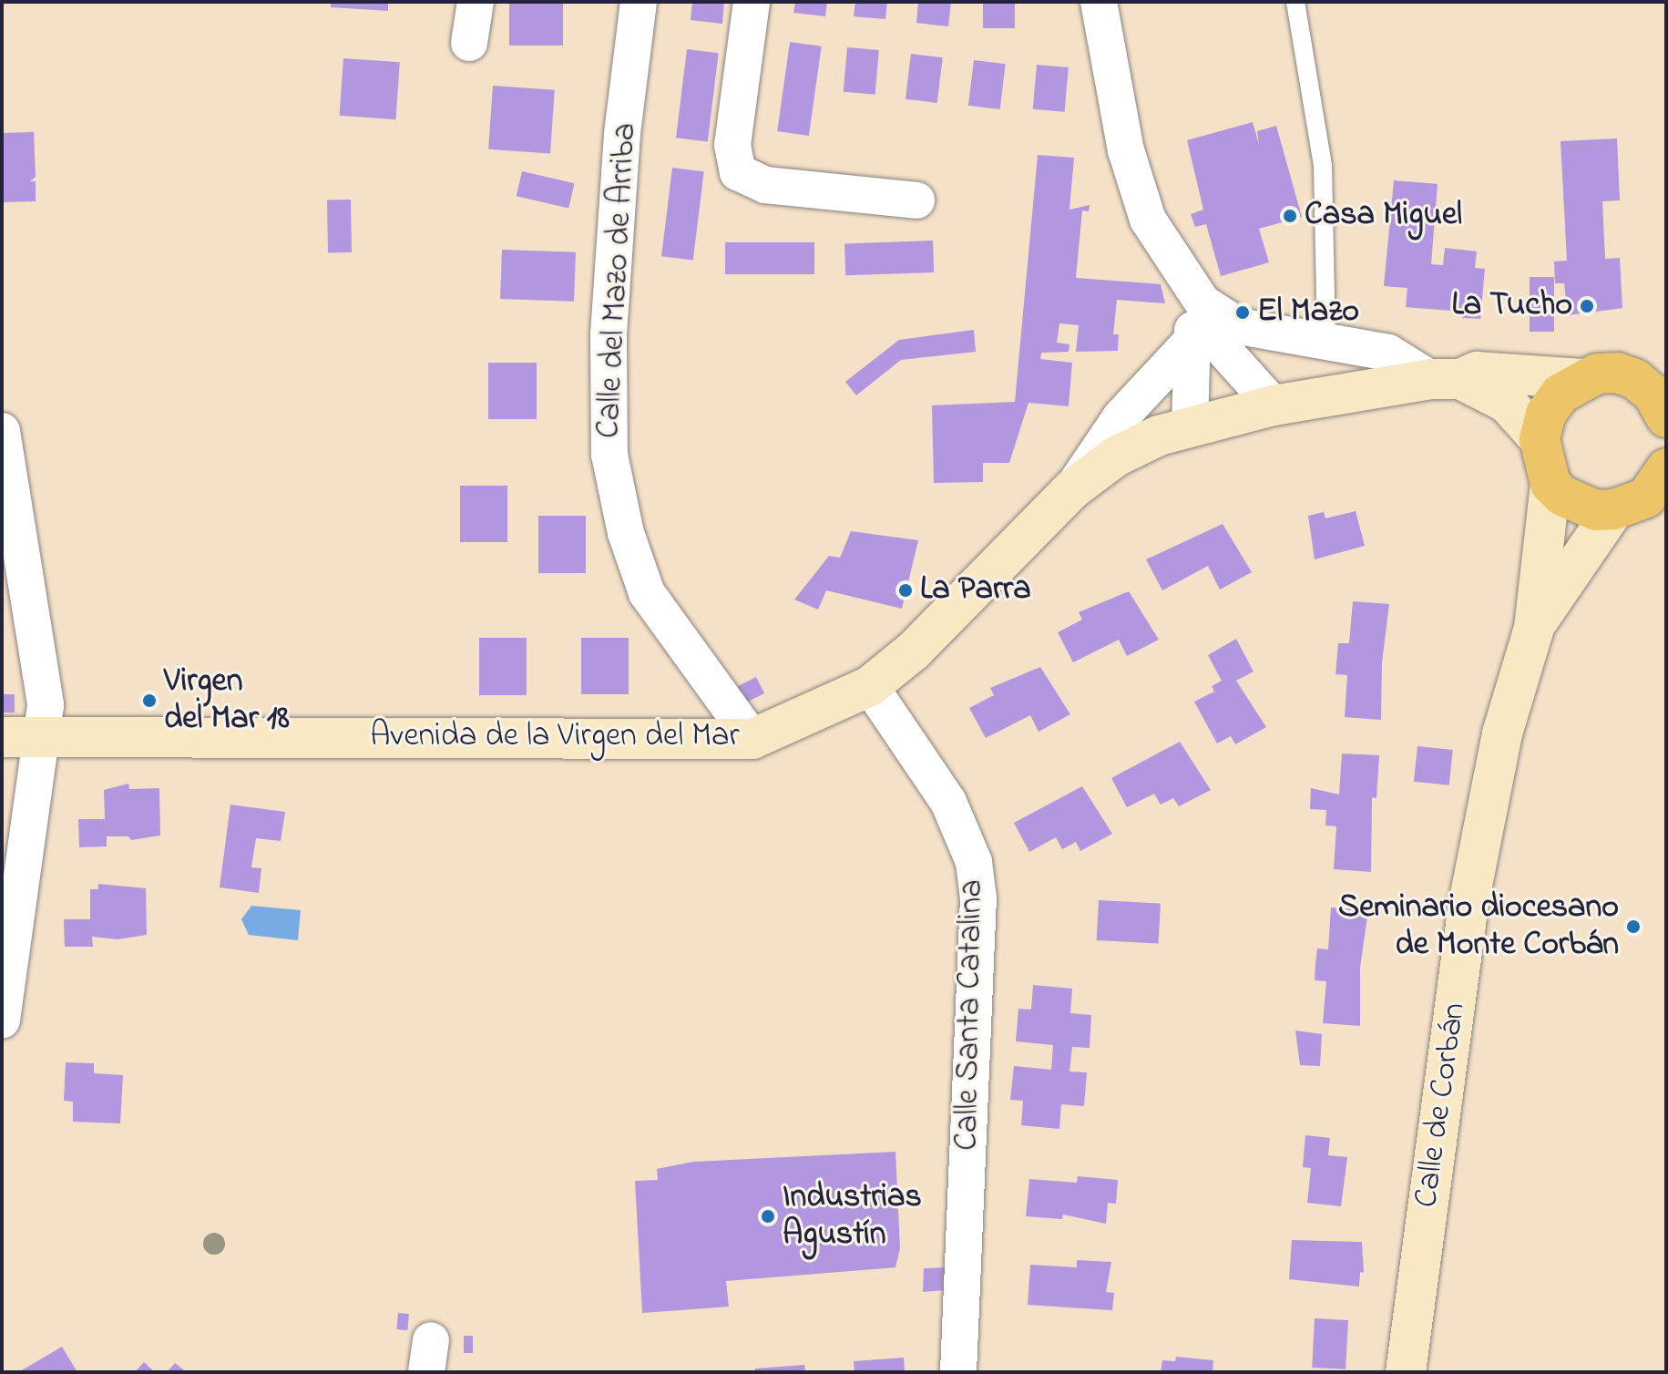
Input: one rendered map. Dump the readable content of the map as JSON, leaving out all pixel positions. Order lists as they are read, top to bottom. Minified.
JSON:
{"streets":{"main road":["Avenida de la Virgen del Mar","Calle de Corbán"],"street":["Calle del Mazo de Arriba","Calle Santa Catalina"]},"crossings":[["Calle del Mazo de Arriba","Avenida de la Virgen del Mar"],["Avenida de la Virgen del Mar","Calle Santa Catalina"]],"places":["Casa Miguel","La Tucho","El Mazo","La Parra","Virgen del Mar 18","Seminario diocesano de Monte Corbán","Industrias Agustín"]}
